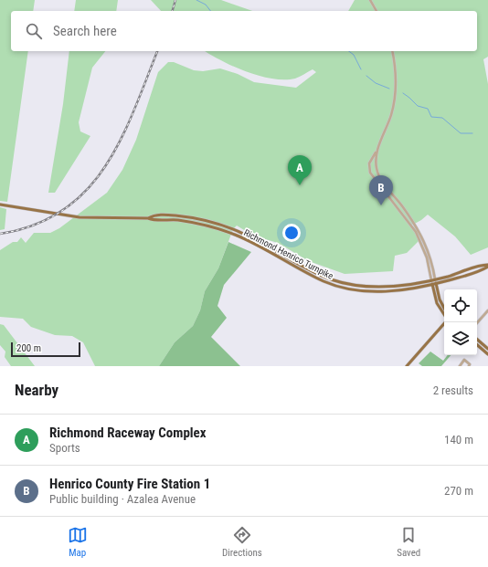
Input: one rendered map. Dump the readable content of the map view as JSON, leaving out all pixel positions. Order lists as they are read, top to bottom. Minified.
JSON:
{"streets":{"main road":["Richmond Henrico Turnpike"]},"scale_bar":"200 m","page":{"search":"Search here","pins":["A","B"],"scale":"200 m","heading":["Nearby","2 results"],"list":[{"mark":"A","name":"Richmond Raceway Complex","note":"Sports","value":"140 m"},{"mark":"B","name":"Henrico County Fire Station 1","note":"Public building · Azalea Avenue","value":"270 m"}],"nav":["Map","Directions","Saved"]}}
